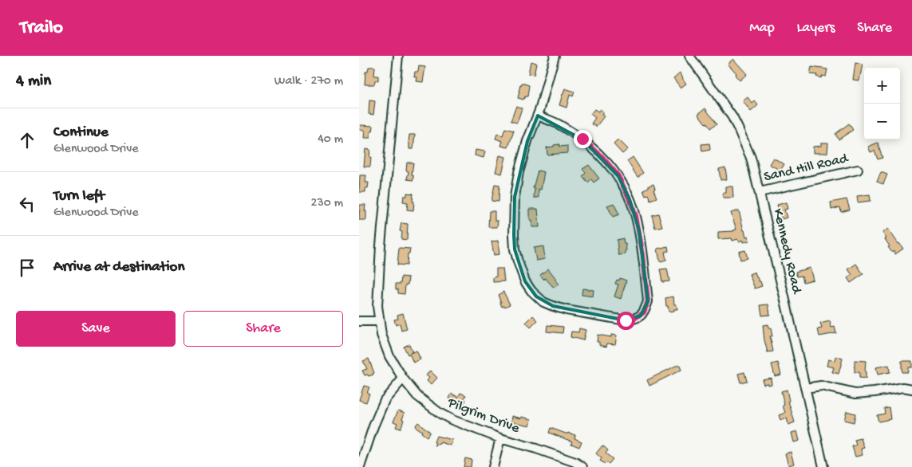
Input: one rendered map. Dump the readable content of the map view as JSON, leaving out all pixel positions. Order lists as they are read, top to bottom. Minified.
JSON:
{"streets":{"street":["Sand Hill Road","Kennedy Road","Pilgrim Drive"]},"crossings":[["Sand Hill Road","Kennedy Road"]],"page":{"header":"Trailo","nav":["Map","Layers","Share"],"heading":["4 min","Walk · 270 m"],"map_buttons":["+","−"],"list":[["Continue","Glenwood Drive","40 m"],["Turn left","Glenwood Drive","230 m"],"Arrive at destination"],"buttons":["Save","Share"]}}
